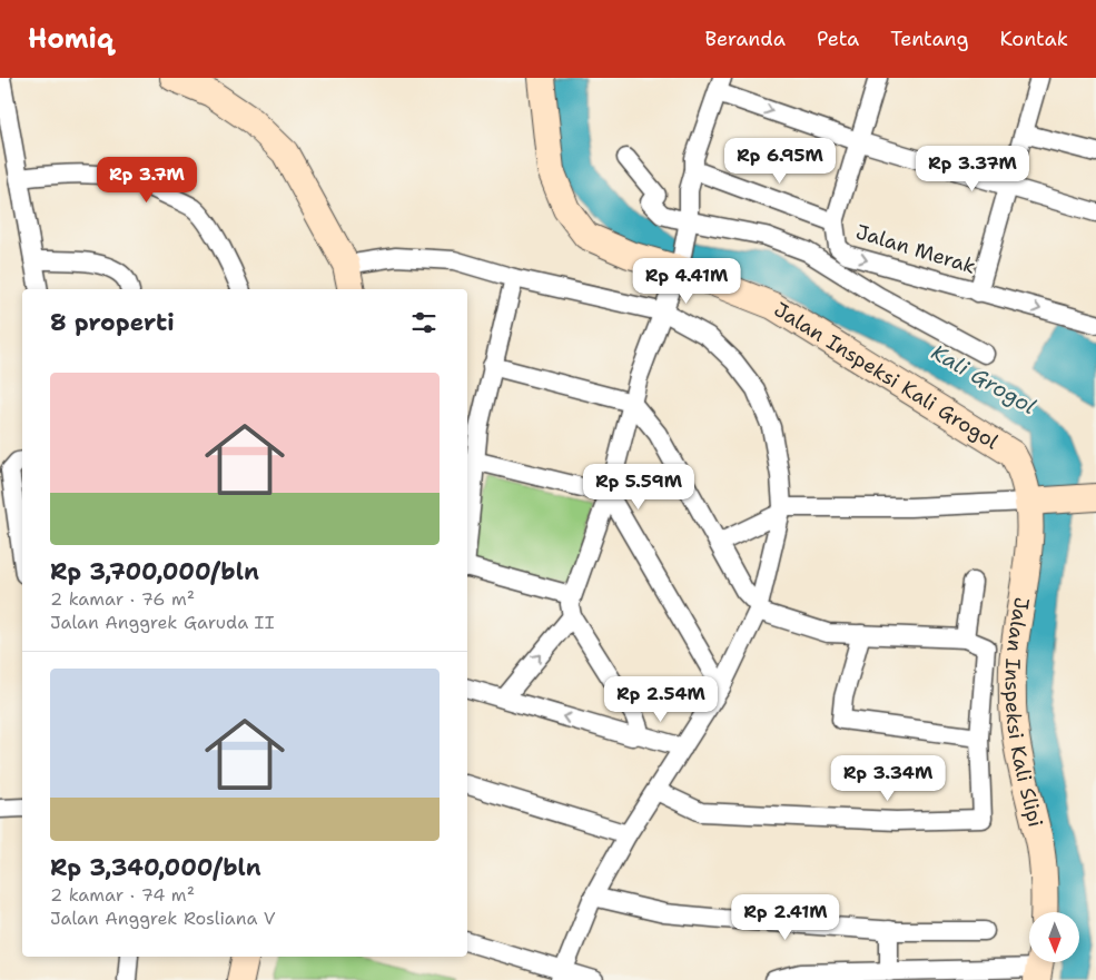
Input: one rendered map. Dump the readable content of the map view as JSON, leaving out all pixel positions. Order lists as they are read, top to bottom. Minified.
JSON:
{"streets":{"street":["Jalan Merak","Jalan Inspeksi Kali Grogol","Jalan Inspeksi Kali Slipi"]},"crossings":[["Jalan Inspeksi Kali Grogol","Jalan Inspeksi Kali Slipi"]],"water":["Kali Grogol"],"north":"bottom","page":{"header":"Homiq","nav":["Beranda","Peta","Tentang","Kontak"],"price":["Rp 6.95M","Rp 3.37M","Rp 3.7M","Rp 4.41M","Rp 5.59M","Rp 2.54M","Rp 3.34M","Rp 2.41M"],"heading":"8 properti","list":[{"name":"Rp 3,700,000/bln","note":"2 kamar · 76 m² · Jalan Anggrek Garuda II"},{"name":"Rp 3,340,000/bln","note":"2 kamar · 74 m² · Jalan Anggrek Rosliana V"}]}}
